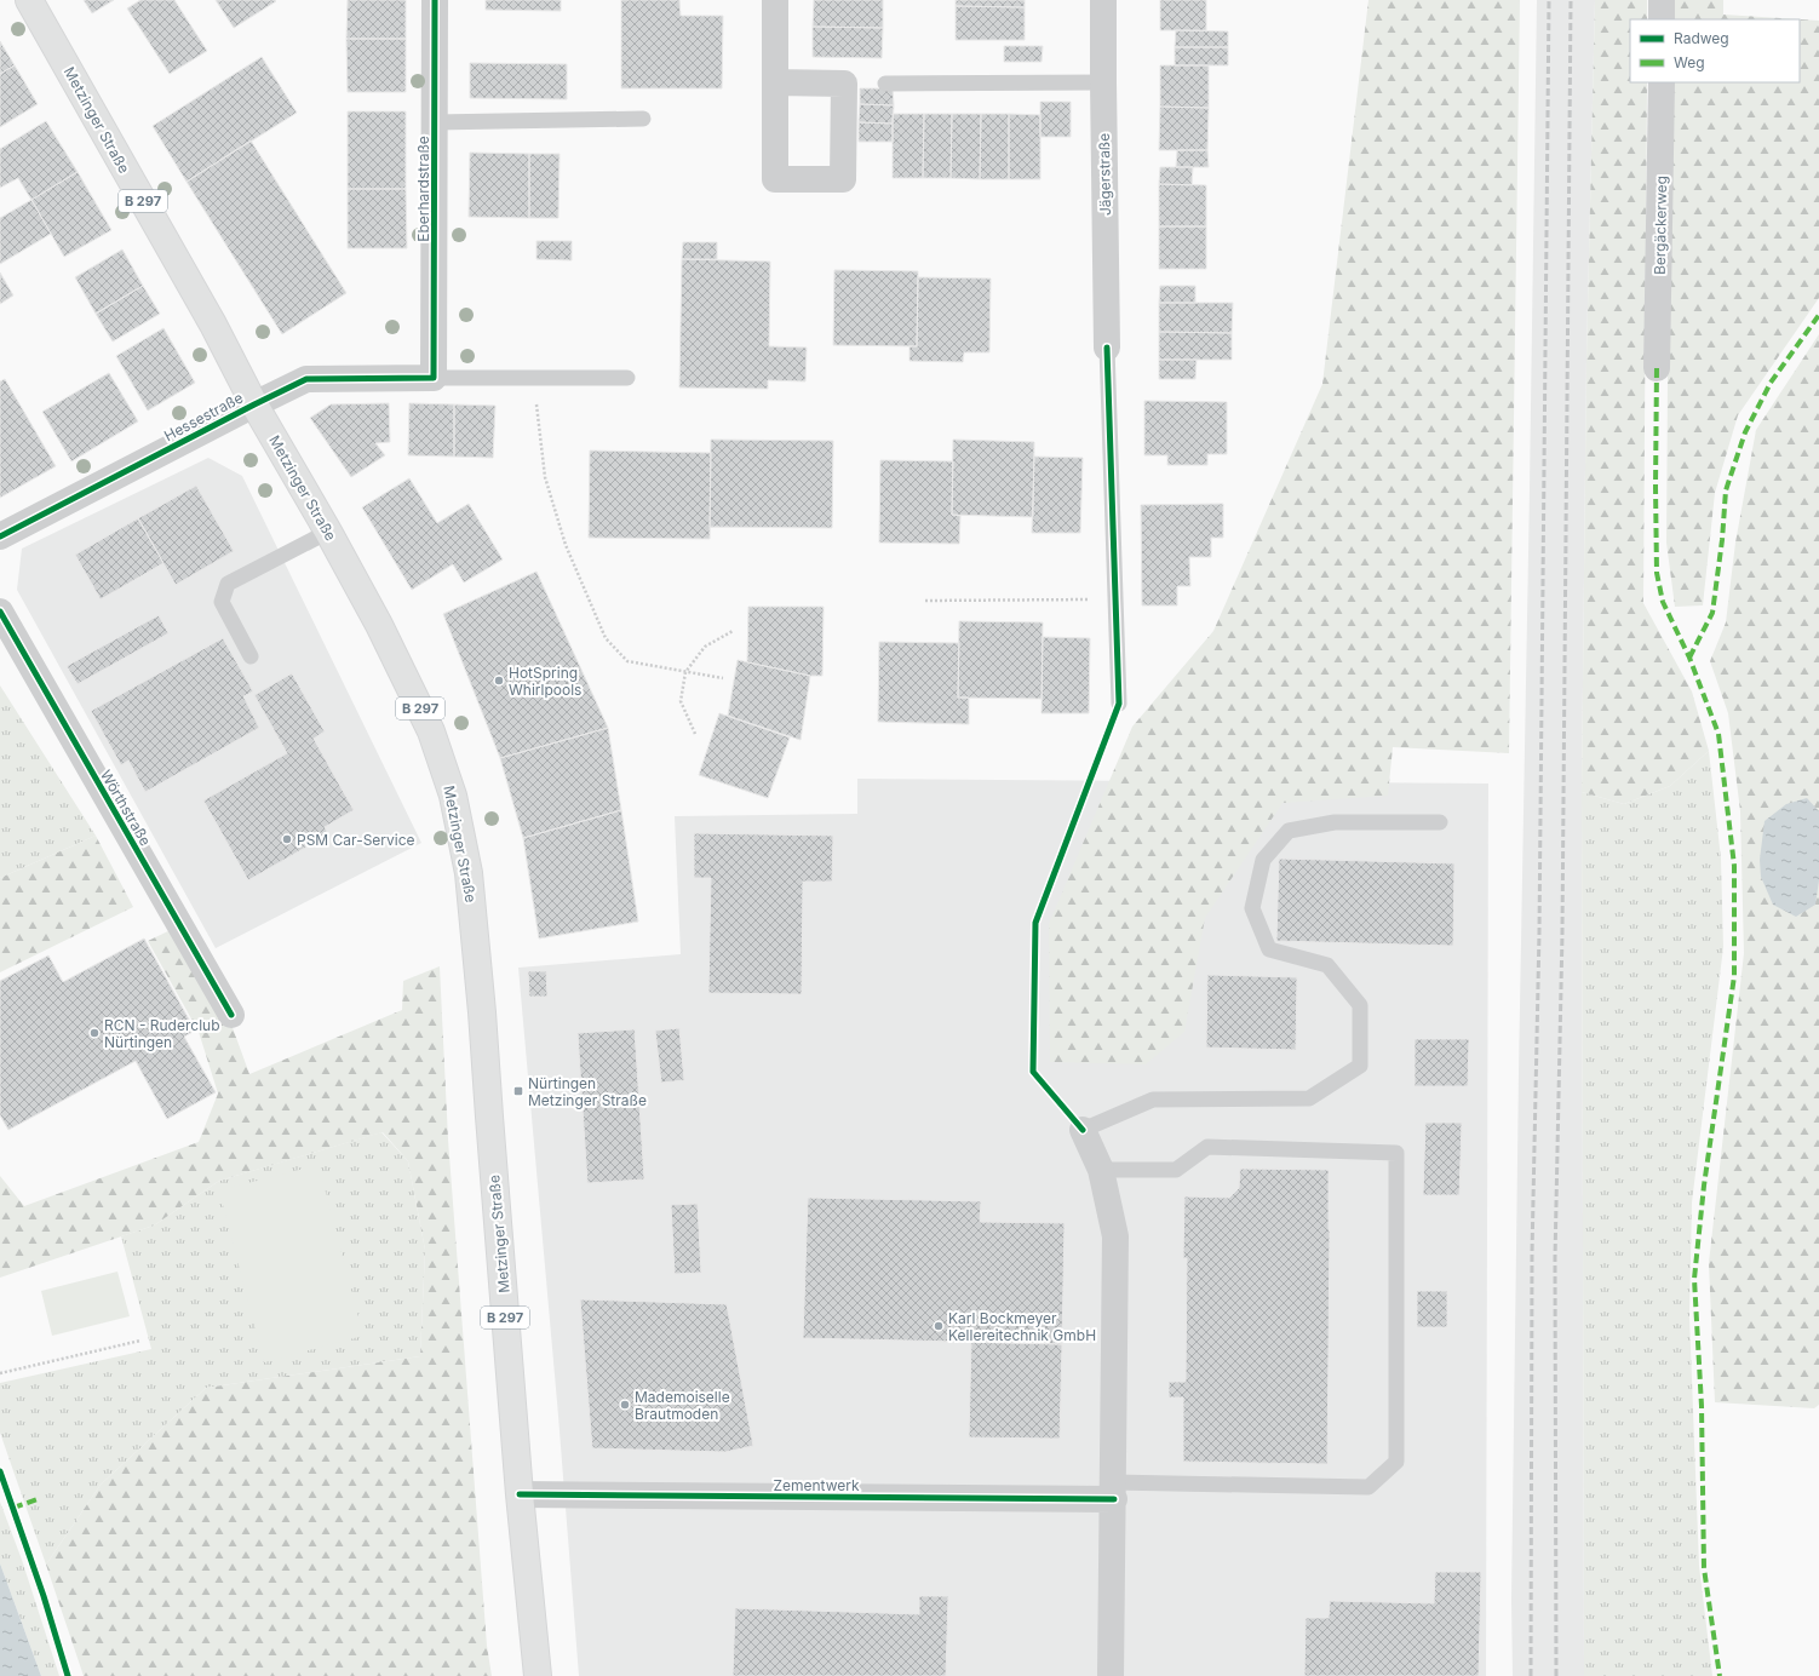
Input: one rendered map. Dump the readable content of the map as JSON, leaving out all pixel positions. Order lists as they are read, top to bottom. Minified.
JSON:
{"streets":{"main road":["Metzinger Straße","B 297"],"street":["Jägerstraße","Eberhardstraße","Bergäckerweg","Hessestraße","Wörthstraße","Zementwerk"]},"crossings":[["Metzinger Straße","Hessestraße"],["Metzinger Straße","Zementwerk"],["Eberhardstraße","Hessestraße"]],"places":{"other":["HotSpring Whirlpools","PSM Car-Service","RCN - Ruderclub Nürtingen","Karl Bockmeyer Kellereitechnik GmbH","Mademoiselle Brautmoden"],"transit":["Nürtingen Metzinger Straße"]},"legend":["Radweg","Weg"]}
